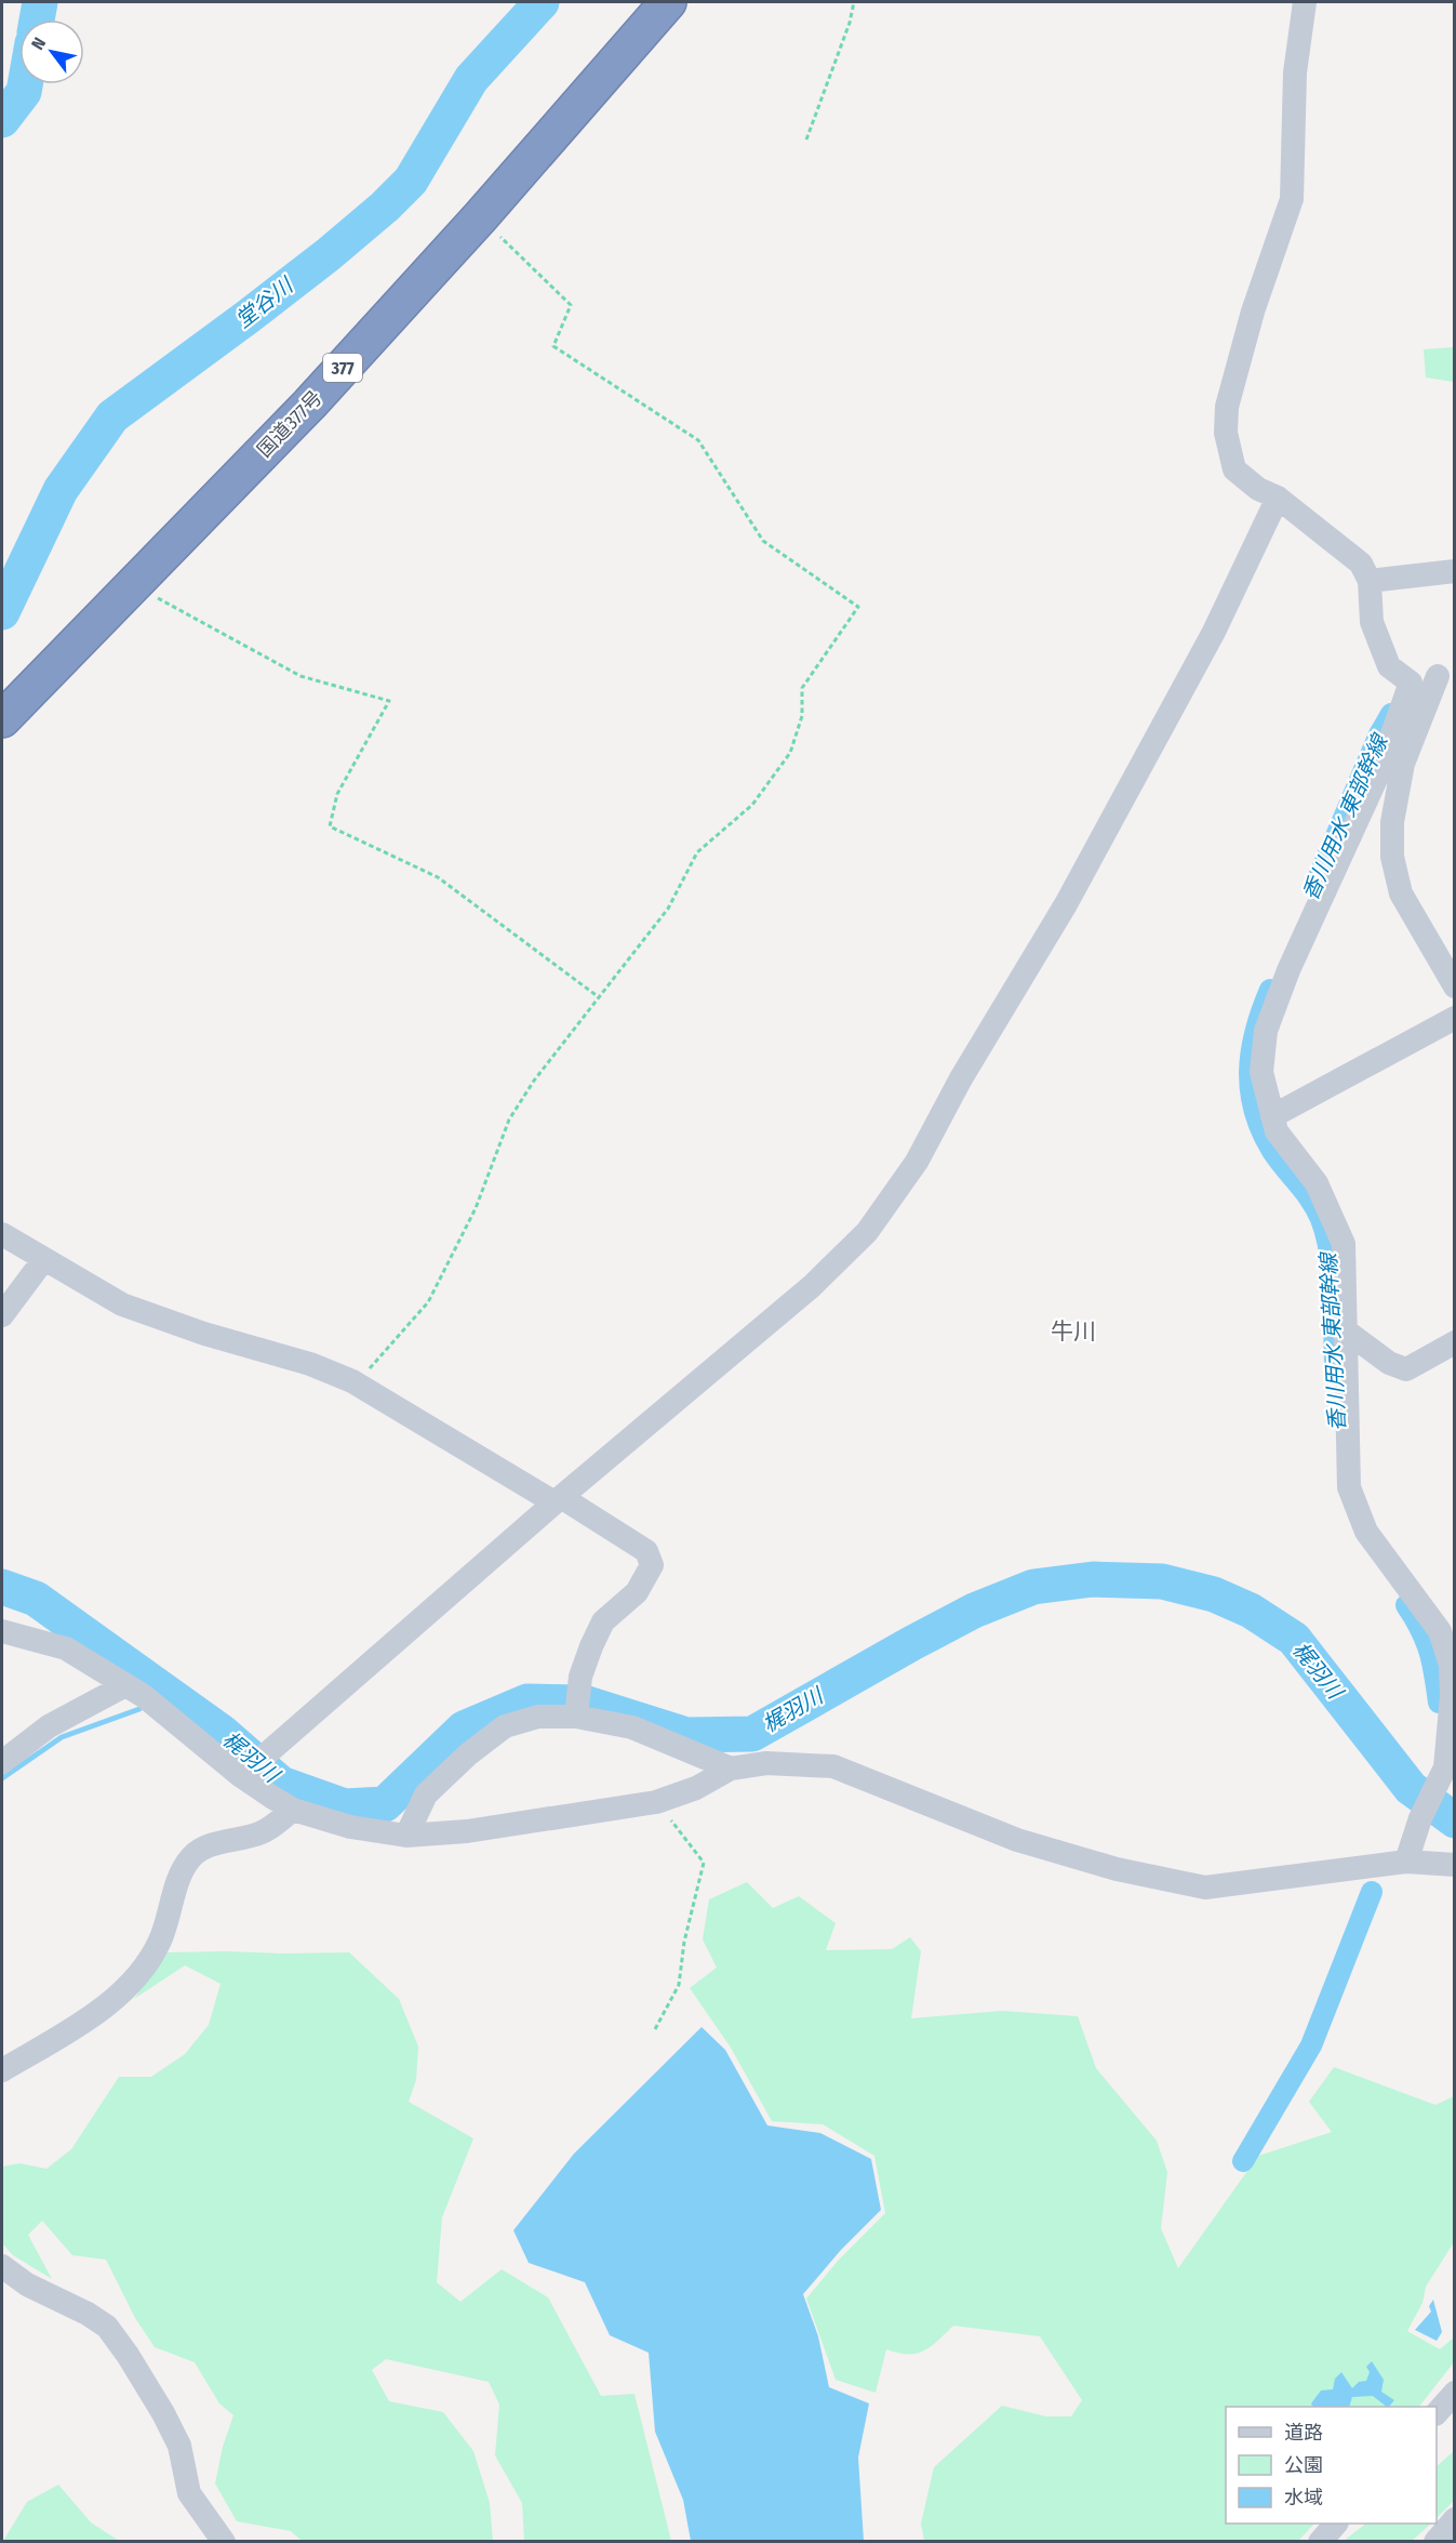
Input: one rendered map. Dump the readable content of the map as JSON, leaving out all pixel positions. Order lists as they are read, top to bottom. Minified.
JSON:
{"streets":{"highway":["377","国道377号"]},"districts":["牛川"],"water":["堂谷川","香川用水 東部幹線","梶羽川"],"legend":["道路","公園","水域"],"north":"top left"}
